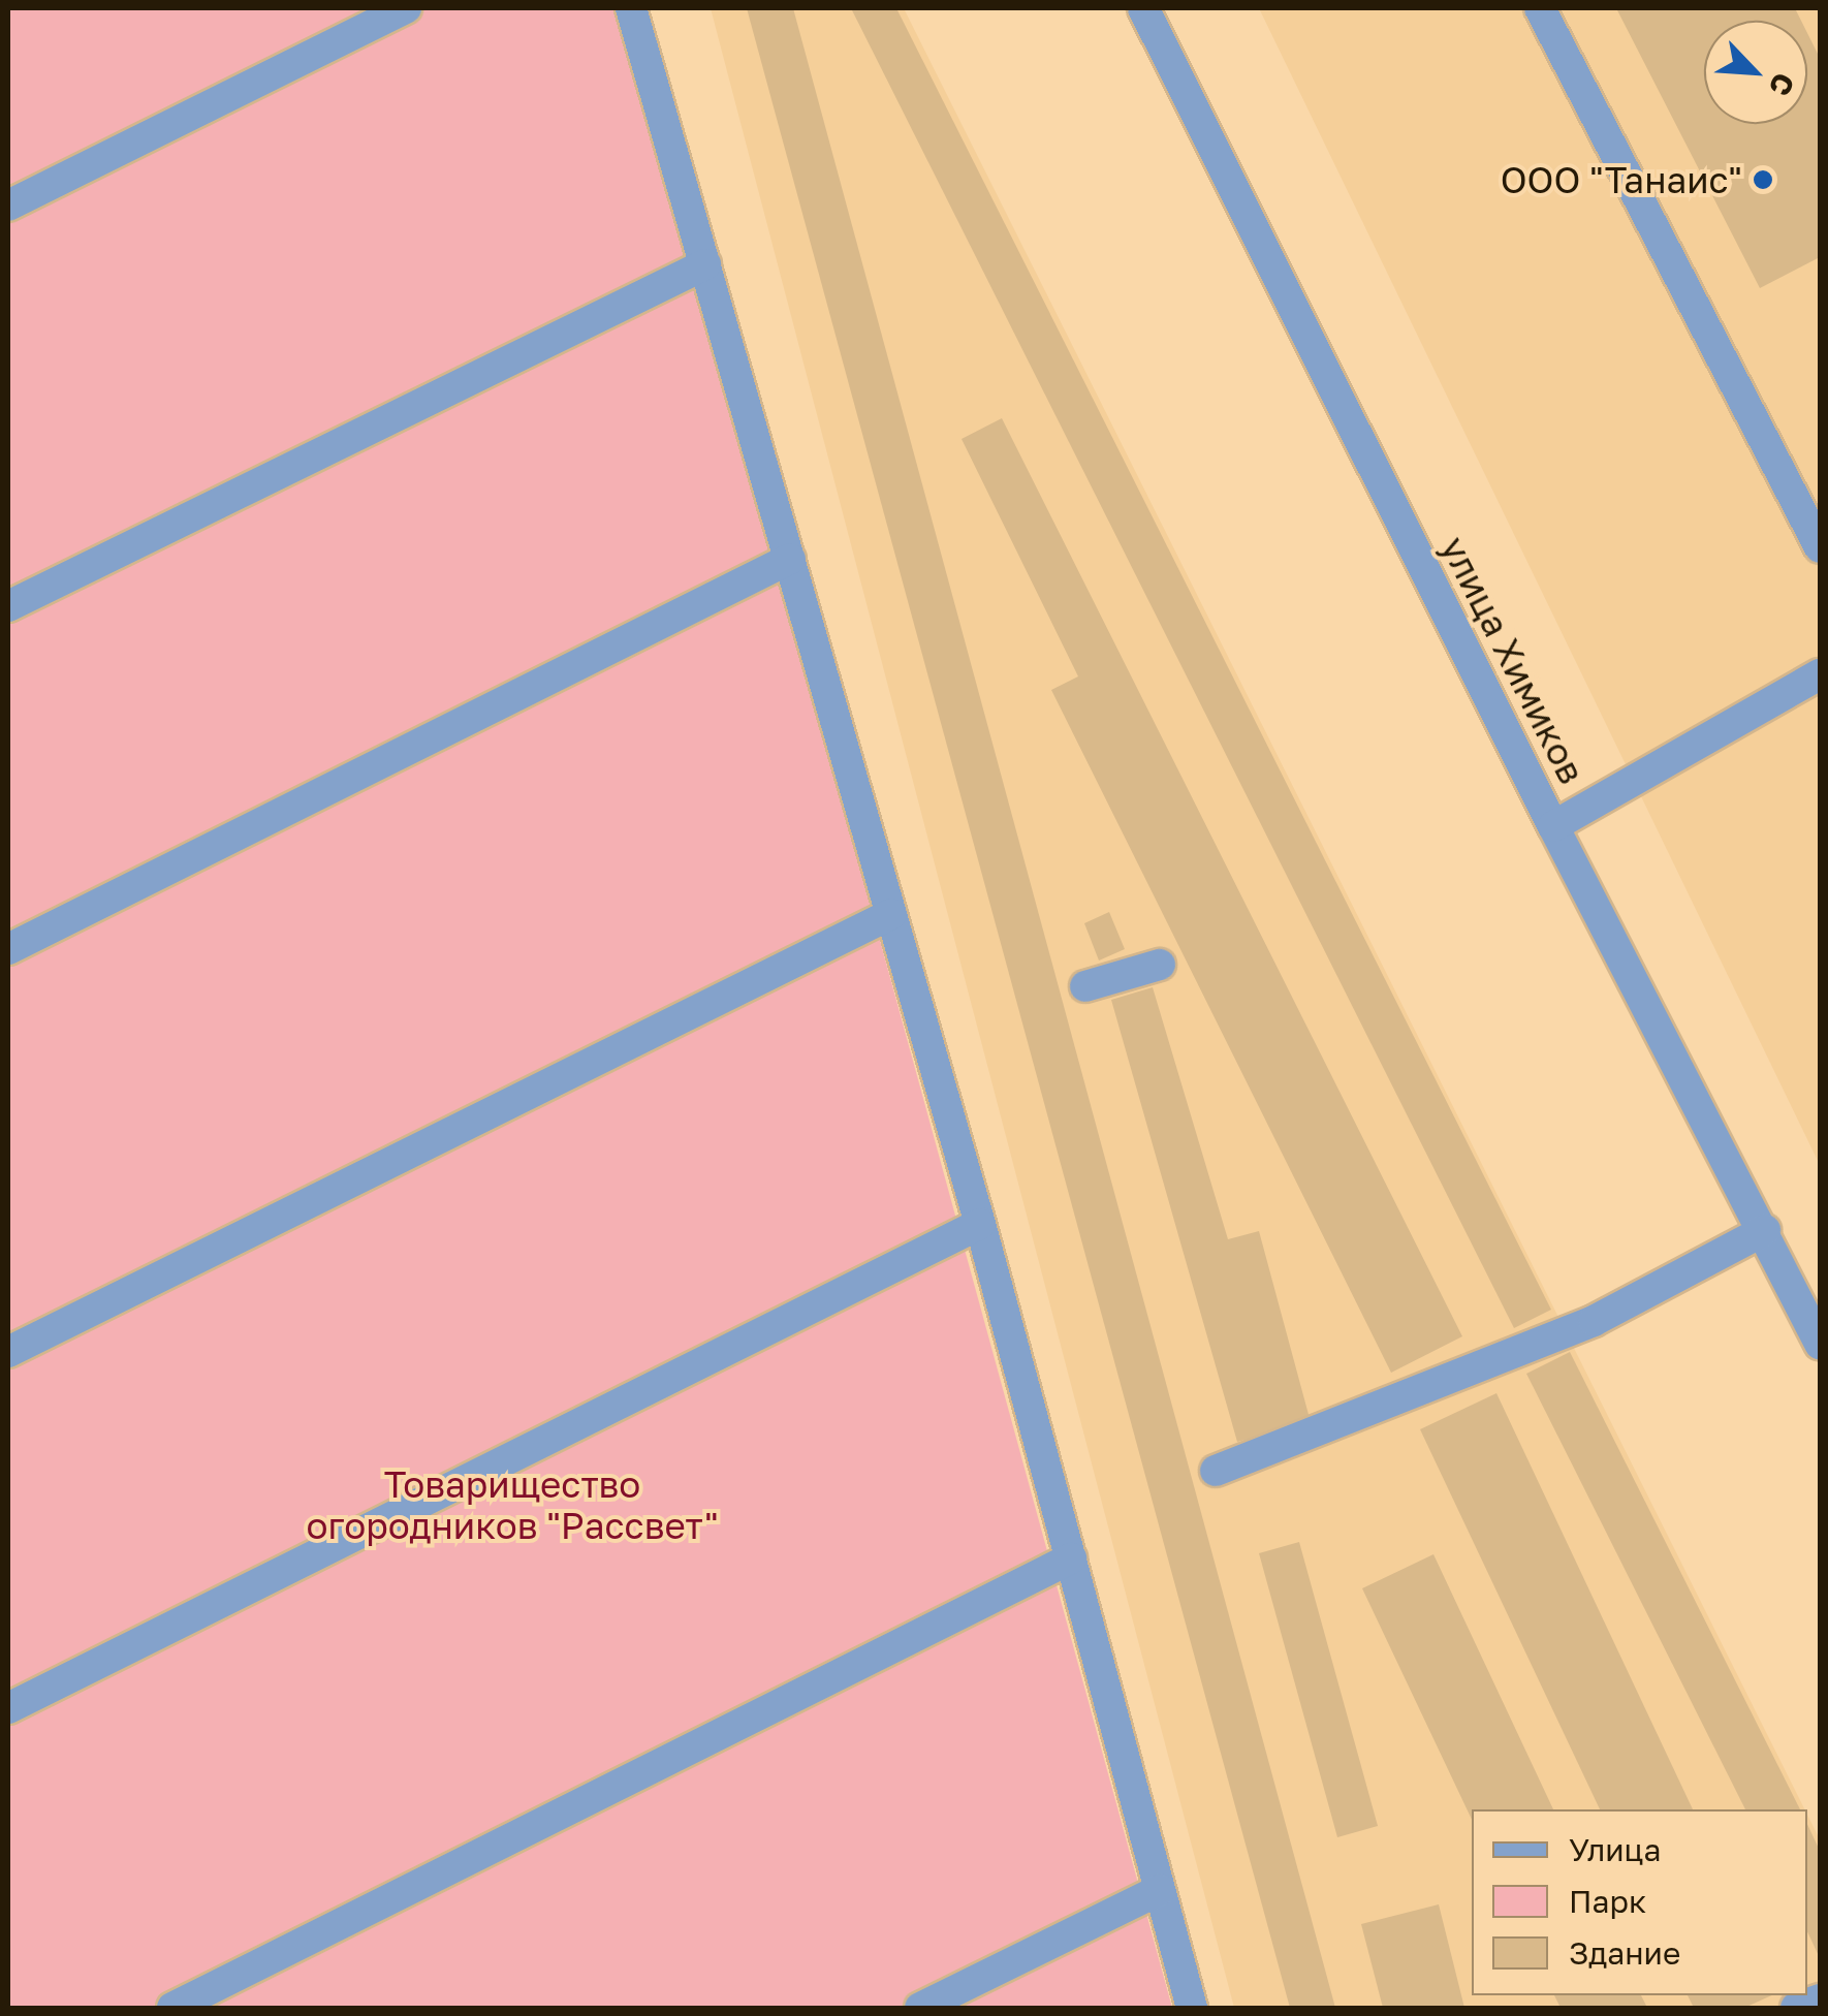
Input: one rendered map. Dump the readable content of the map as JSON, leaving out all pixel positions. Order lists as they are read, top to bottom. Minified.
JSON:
{"streets":{"street":["улица Химиков"]},"parks":["Товарищество огородников \"Рассвет\""],"places":["ООО \"Танаис\""],"legend":["Улица","Парк","Здание"],"north":"bottom right"}
